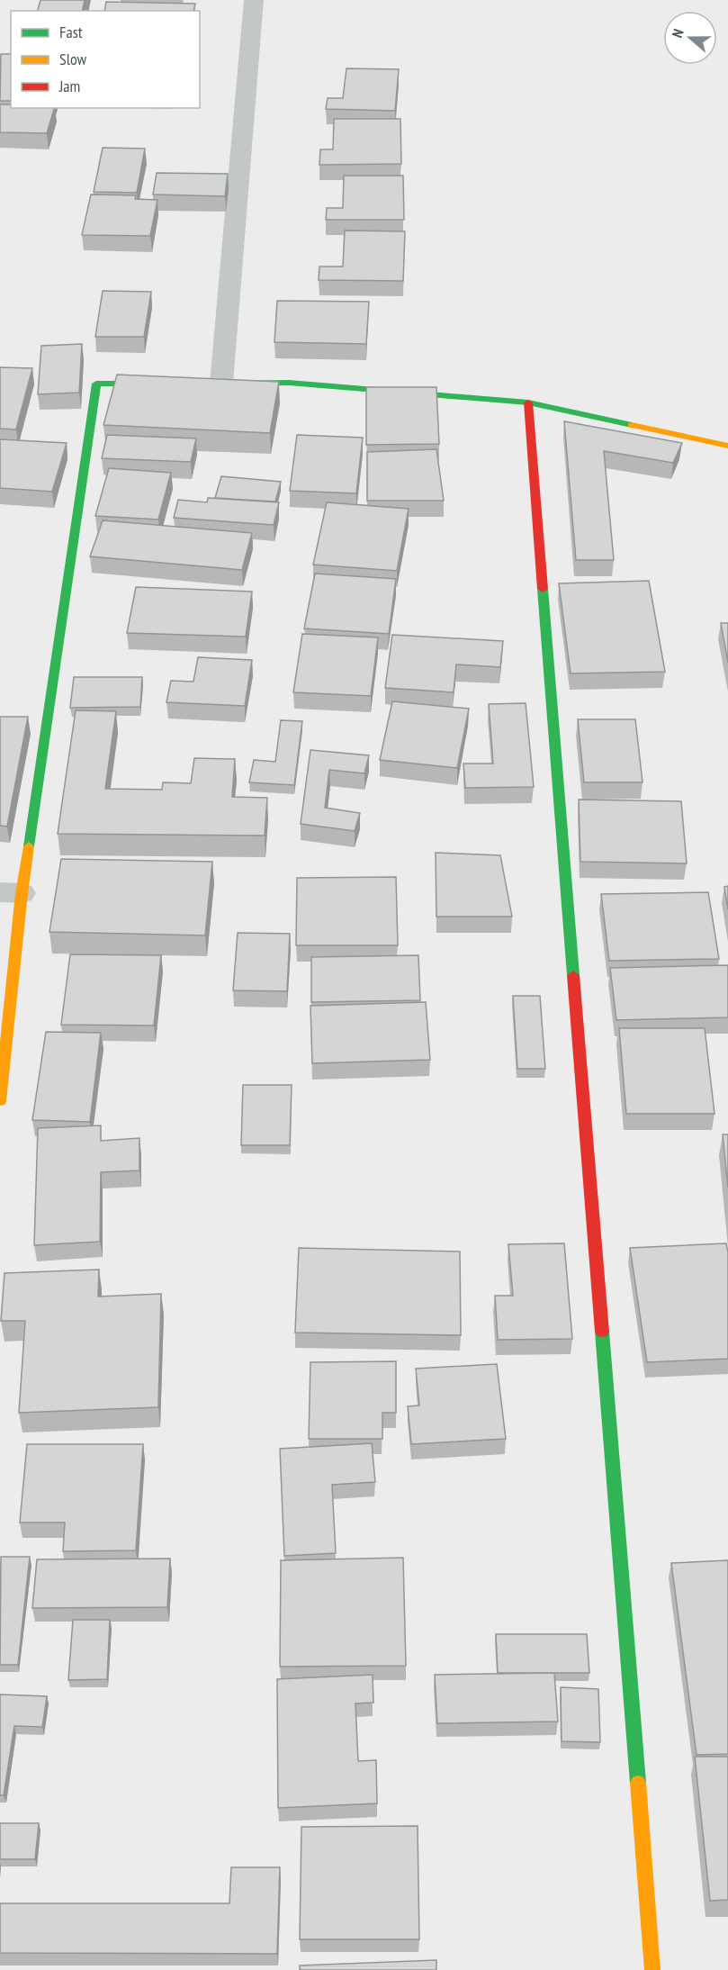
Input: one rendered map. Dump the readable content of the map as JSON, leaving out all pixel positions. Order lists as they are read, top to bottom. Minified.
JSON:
{"legend":["Fast","Slow","Jam"],"north":"left"}
